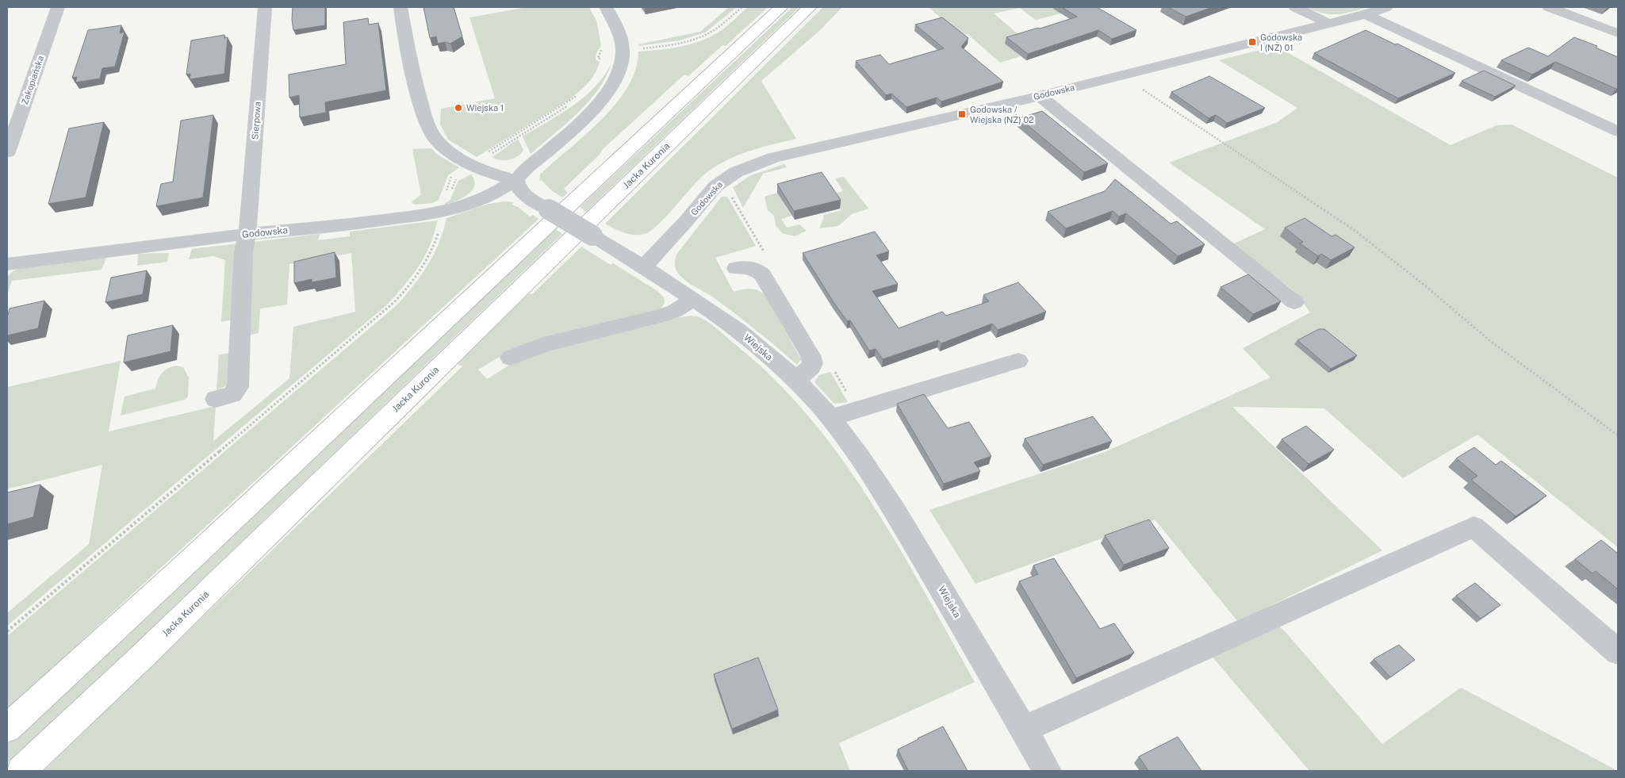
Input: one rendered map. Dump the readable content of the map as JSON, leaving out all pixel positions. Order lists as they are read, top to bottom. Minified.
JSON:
{"streets":{"main road":["Jacka Kuronia"],"street":["Zakopiańska","Godowska","Sierpowa","Wiejska"]},"crossings":[["Godowska","Sierpowa"],["Godowska","Wiejska"]],"places":{"transit":["Godowska I (NŻ) 01","Godowska / Wiejska (NŻ) 02"],"other":["Wiejska 1"]}}
